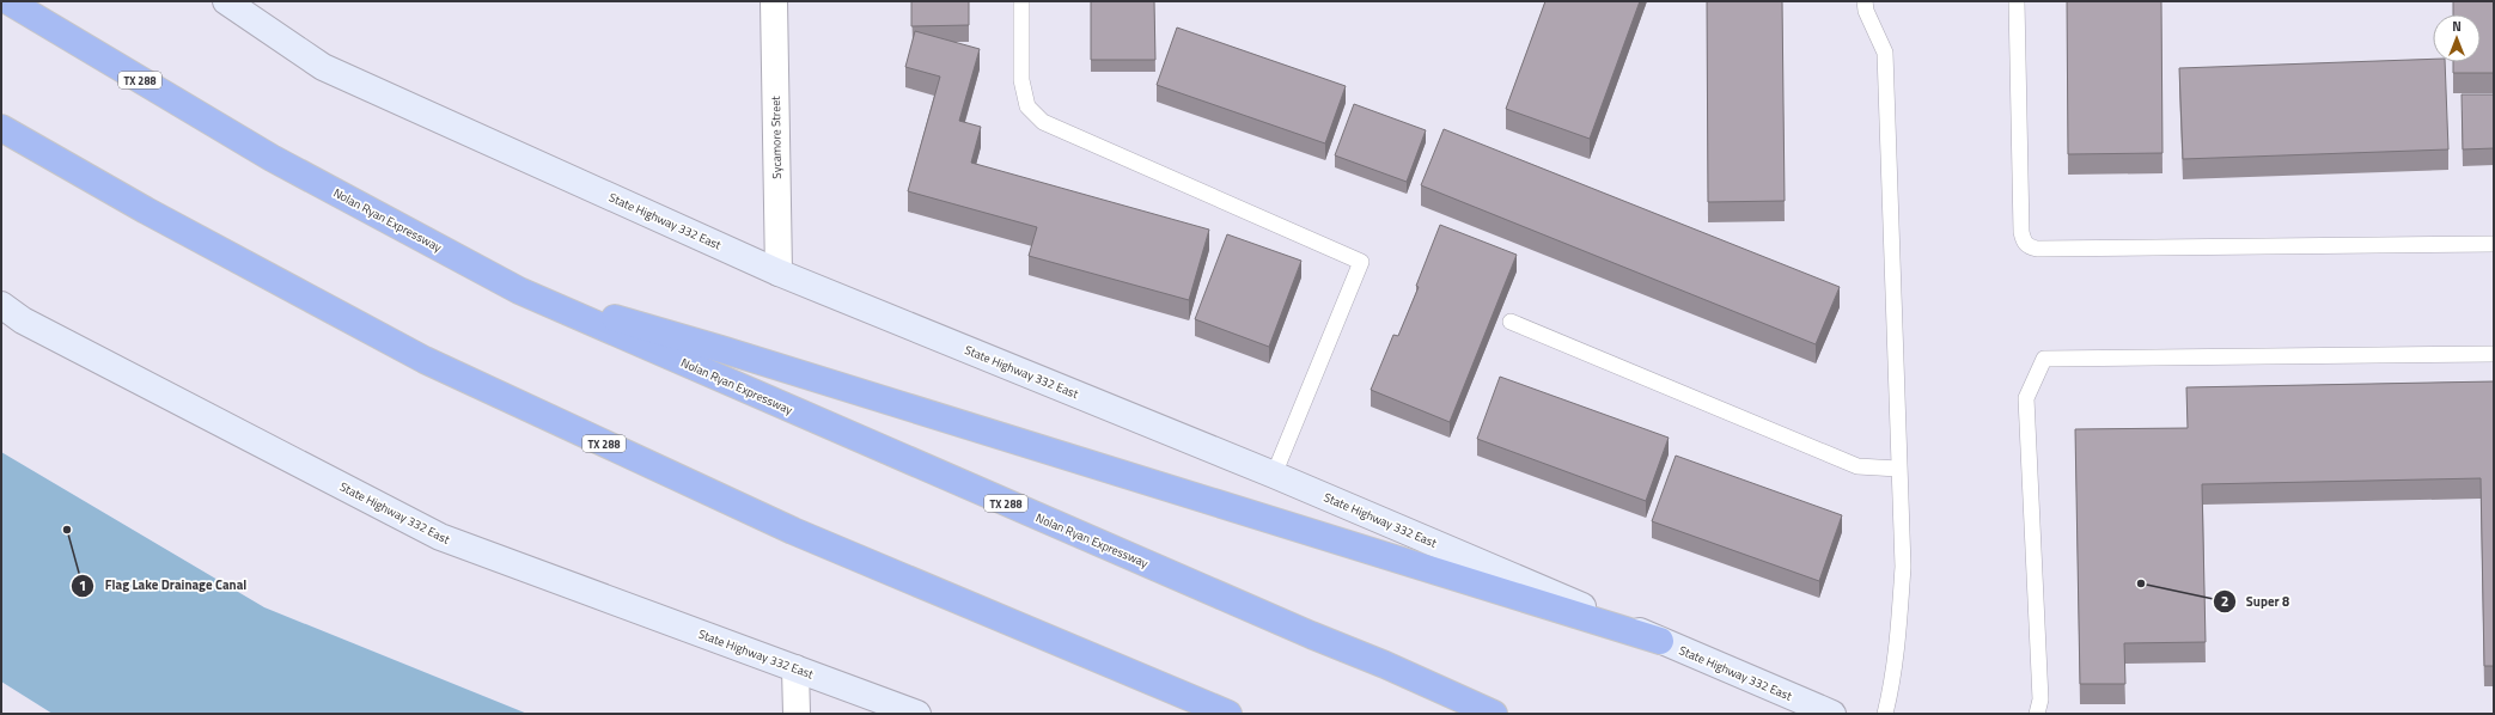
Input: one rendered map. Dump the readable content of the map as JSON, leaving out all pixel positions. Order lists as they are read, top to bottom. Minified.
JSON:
{"streets":{"highway":["TX 288","Nolan Ryan Expressway"],"main road":["State Highway 332 East"],"street":["Sycamore Street"]},"crossings":[["Sycamore Street","State Highway 332 East"]],"places":["Flag Lake Drainage Canal","Super 8"],"north":"top"}
